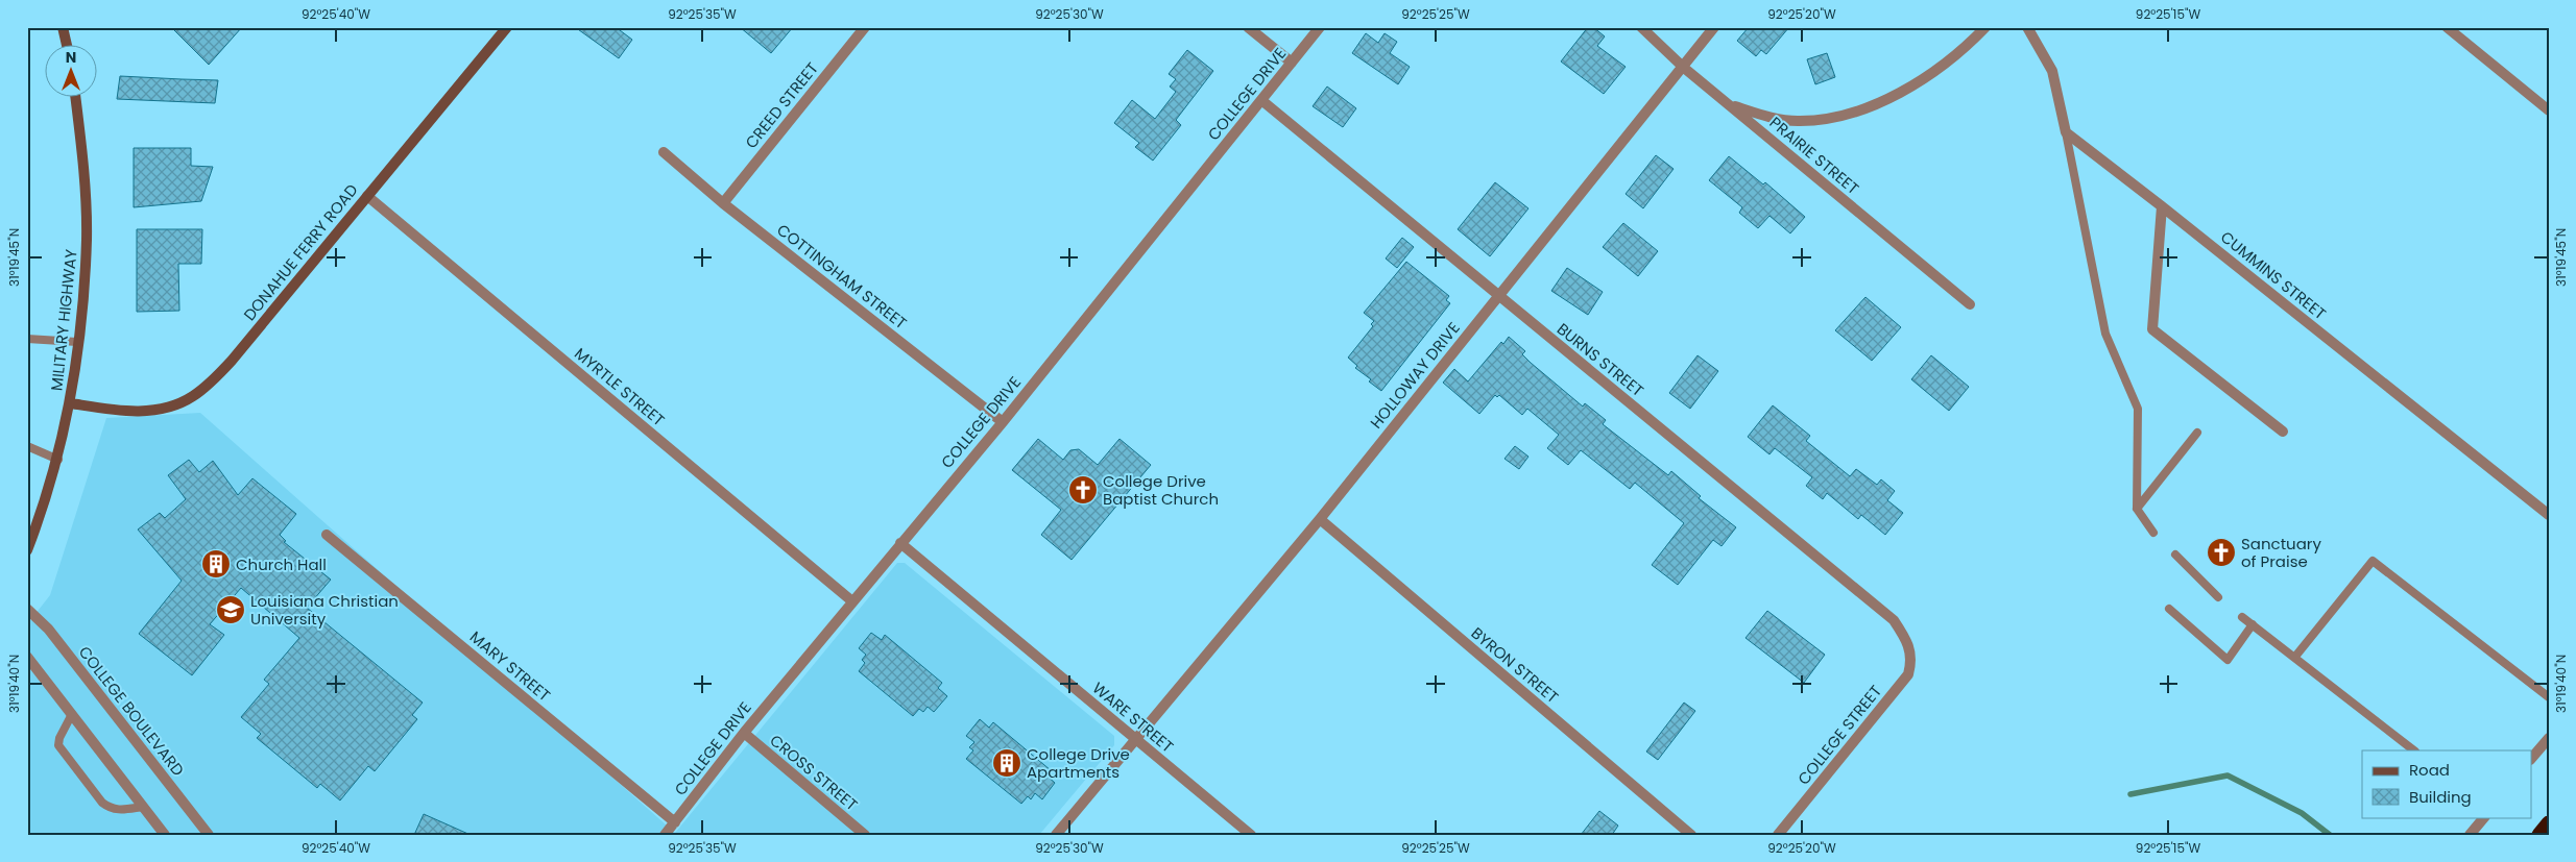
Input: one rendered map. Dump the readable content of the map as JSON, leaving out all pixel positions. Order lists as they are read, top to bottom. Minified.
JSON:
{"streets":{"main road":["DONAHUE FERRY ROAD","MILITARY HIGHWAY"],"street":["COLLEGE DRIVE","CREED STREET","PRAIRIE STREET","CUMMINS STREET","COTTINGHAM STREET","BURNS STREET","HOLLOWAY DRIVE","MYRTLE STREET","BYRON STREET","MARY STREET","COLLEGE BOULEVARD","WARE STREET","COLLEGE STREET","CROSS STREET"]},"crossings":[["COLLEGE DRIVE","COTTINGHAM STREET"],["COLLEGE DRIVE","BURNS STREET"],["COLLEGE DRIVE","MYRTLE STREET"],["COLLEGE DRIVE","MARY STREET"],["COLLEGE DRIVE","WARE STREET"],["COLLEGE DRIVE","CROSS STREET"],["CREED STREET","COTTINGHAM STREET"],["PRAIRIE STREET","HOLLOWAY DRIVE"],["DONAHUE FERRY ROAD","MILITARY HIGHWAY"],["DONAHUE FERRY ROAD","MYRTLE STREET"],["BURNS STREET","HOLLOWAY DRIVE"],["BURNS STREET","COLLEGE STREET"],["HOLLOWAY DRIVE","BYRON STREET"],["HOLLOWAY DRIVE","WARE STREET"]],"places":{"church":["College Drive Baptist Church","Sanctuary of Praise"],"building":["Church Hall","College Drive Apartments"],"school or university":["Louisiana Christian University"]},"legend":["Road","Building"],"north":"top","coordinates":["92°25'40\"W","92°25'35\"W","92°25'30\"W","92°25'25\"W","92°25'20\"W","92°25'15\"W","31°19'45\"N","31°19'40\"N"]}
